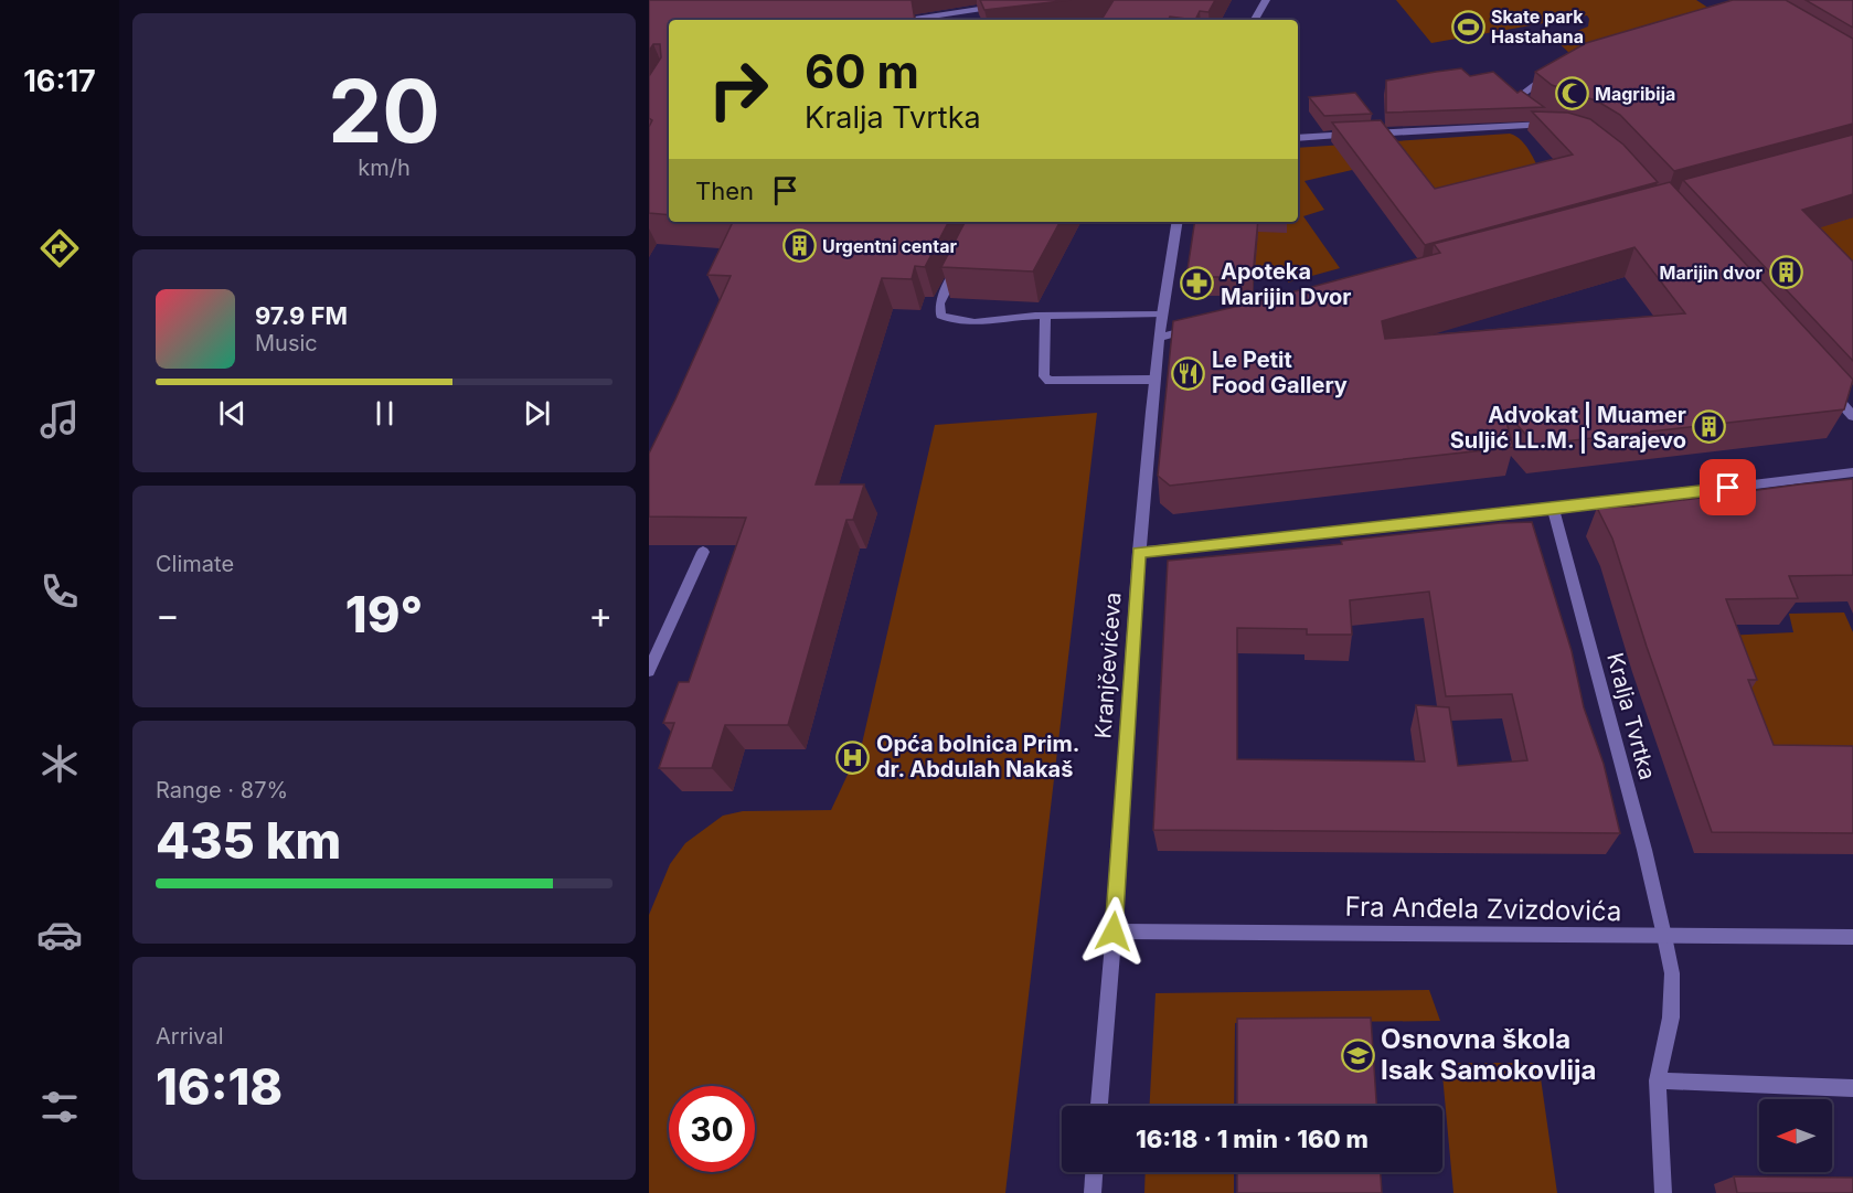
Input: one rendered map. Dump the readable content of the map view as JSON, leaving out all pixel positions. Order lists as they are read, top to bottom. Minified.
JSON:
{"streets":{"street":["Kranjčevićeva","Kralja Tvrtka","Fra Anđela Zvizdovića"]},"crossings":[["Kranjčevićeva","Fra Anđela Zvizdovića"],["Kralja Tvrtka","Fra Anđela Zvizdovića"]],"places":{"sports":["Skate park Hastahana"],"mosque":["Magribija"],"building":["Urgentni centar","Marijin dvor","Advokat | Muamer Suljić LL.M. | Sarajevo"],"pharmacy":["Apoteka Marijin Dvor"],"restaurant":["Le Petit Food Gallery"],"hospital":["Opća bolnica Prim. dr. Abdulah Nakaš"],"school or university":["Osnovna škola Isak Samokovlija"]},"north":"left","page":{"tabs":"16:17","tile":[["20","km/h"],"Climate",["Range · 87%","435 km"],["Arrival","16:18"]],"turn":["60 m","Kralja Tvrtka"],"then":"Then","song":["97.9 FM","Music"],"heat":["−","19°","+"],"limit":"30","trip":"16:18 · 1 min · 160 m"}}
